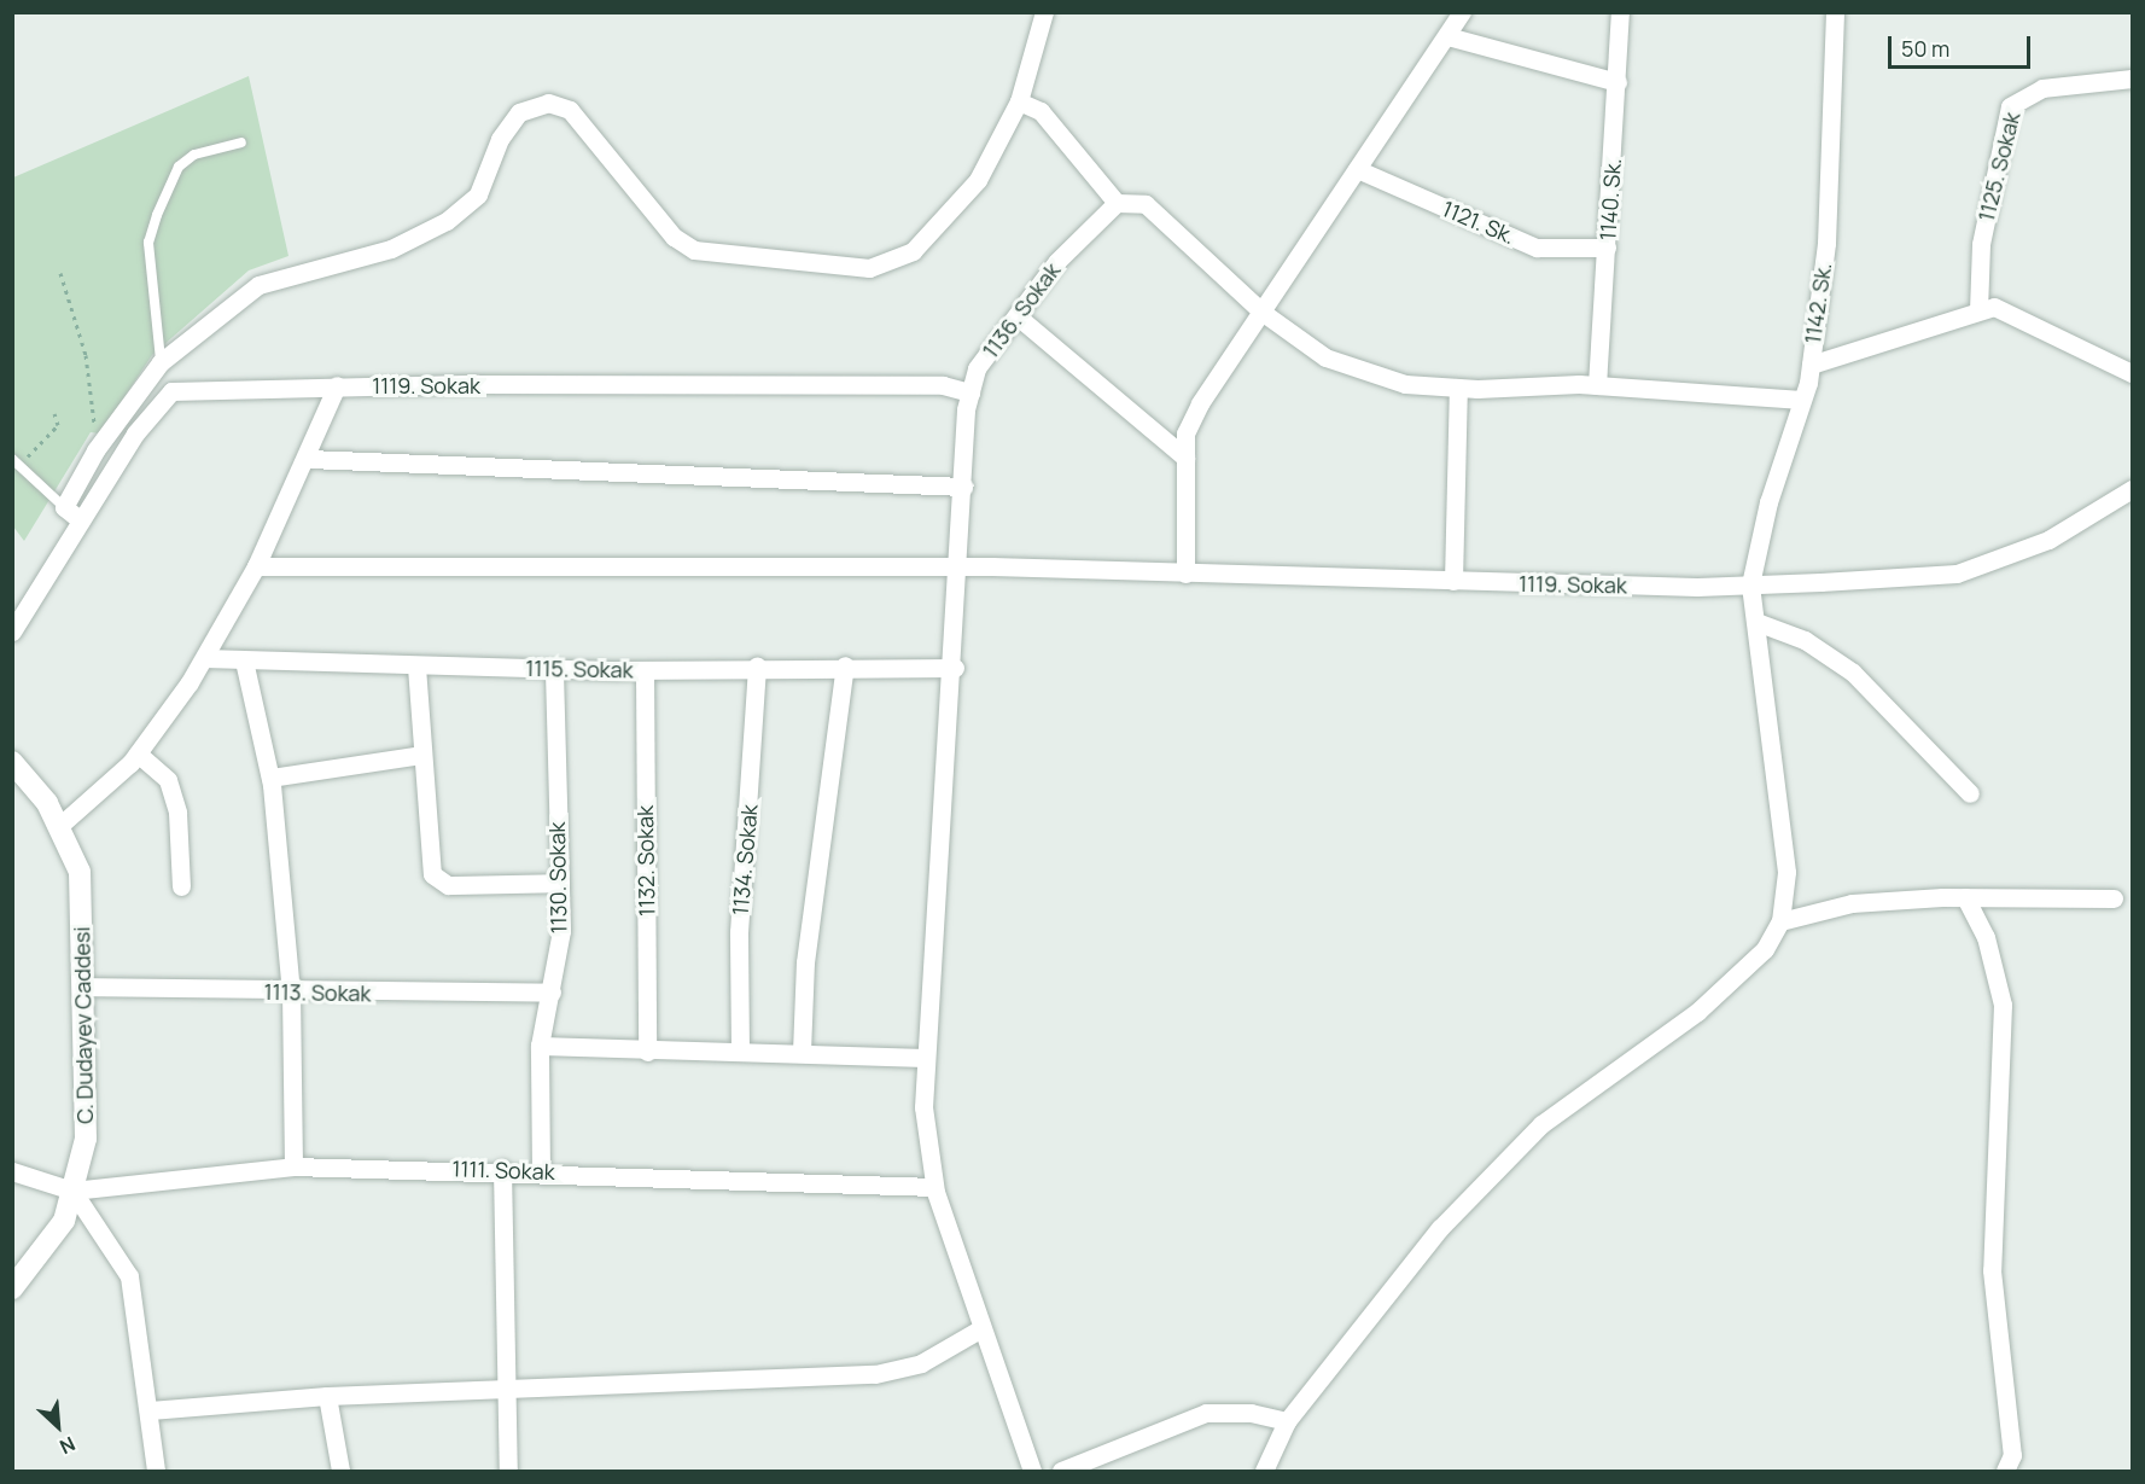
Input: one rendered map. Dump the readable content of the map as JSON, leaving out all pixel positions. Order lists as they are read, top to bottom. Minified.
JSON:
{"streets":{"street":["1125. Sokak","1140. Sk.","1121. Sk.","1142. Sk.","1136. Sokak","1119. Sokak","1115. Sokak","1134. Sokak","1132. Sokak","1130. Sokak","1113. Sokak","C. Dudayev Caddesi","1111. Sokak"]},"crossings":[["1140. Sk.","1121. Sk."],["1142. Sk.","1119. Sokak"],["1136. Sokak","1119. Sokak"],["1136. Sokak","1115. Sokak"],["1136. Sokak","1111. Sokak"],["1115. Sokak","1134. Sokak"],["1115. Sokak","1132. Sokak"],["1115. Sokak","1130. Sokak"],["1130. Sokak","1113. Sokak"],["1130. Sokak","1111. Sokak"],["1113. Sokak","C. Dudayev Caddesi"],["C. Dudayev Caddesi","1111. Sokak"]],"scale_bar":"50 m","north":"bottom right"}
